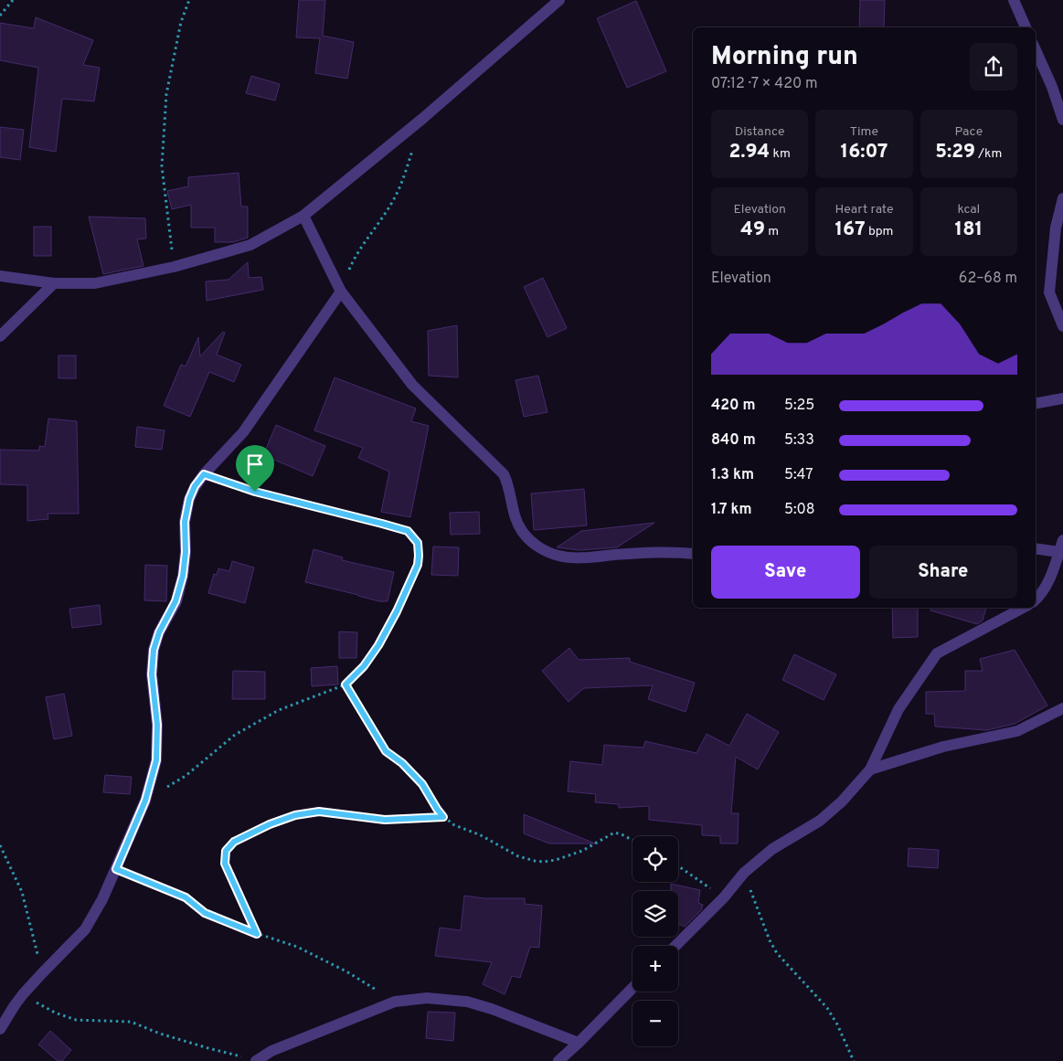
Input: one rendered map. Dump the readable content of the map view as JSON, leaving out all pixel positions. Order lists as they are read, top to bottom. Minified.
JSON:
{"page":{"heading":["Morning run","07:12 · 7 × 420 m"],"stats":[["Distance","2.94 km"],["Time","16:07"],["Pace","5:29 /km"],["Elevation","49 m"],["Heart rate","167 bpm"],["kcal","181"]],"chart":["Elevation","62–68 m"],"list":[{"name":"420 m","note":"5:25"},{"name":"840 m","note":"5:33"},{"name":"1.3 km","note":"5:47"},{"name":"1.7 km","note":"5:08"}],"buttons":["Save","Share"],"map_buttons":["+","−"]}}
